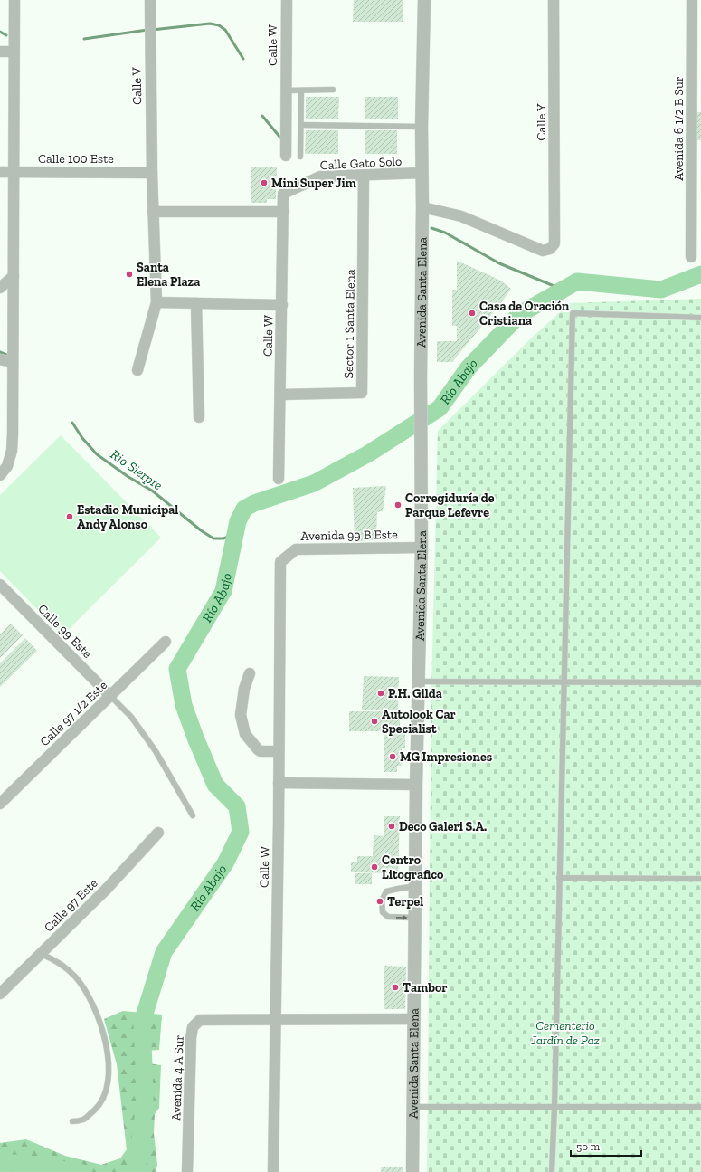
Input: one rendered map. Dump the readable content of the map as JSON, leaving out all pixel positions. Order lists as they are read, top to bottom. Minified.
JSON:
{"streets":{"street":["Calle W","Calle V","Calle Y","Avenida 6 1/2 B Sur","Calle 100 Este","Calle Gato Solo","Avenida Santa Elena","Sector 1 Santa Elena","Avenida 99 B Este","Calle 99 Este","Calle 97 1/2 Este","Calle 97 Este","Avenida 4 A Sur"]},"crossings":[["Calle W","Calle Gato Solo"],["Calle W","Sector 1 Santa Elena"],["Calle W","Avenida 99 B Este"],["Calle W","Avenida 4 A Sur"],["Calle V","Calle 100 Este"],["Calle Y","Avenida Santa Elena"],["Calle Gato Solo","Avenida Santa Elena"],["Calle Gato Solo","Sector 1 Santa Elena"],["Avenida Santa Elena","Avenida 99 B Este"],["Avenida Santa Elena","Avenida 4 A Sur"],["Calle 99 Este","Calle 97 1/2 Este"]],"water":["Río Abajo","Rio Sierpre"],"parks":["Cementerio Jardín de Paz"],"places":["Mini Super Jim","Santa Elena Plaza","Casa de Oración Cristiana","Corregiduría de Parque Lefevre","Estadio Municipal Andy Alonso","P.H. Gilda","Autolook Car Specialist","MG Impresiones","Deco Galeri S.A.","Centro Litografico","Terpel","Tambor"],"scale_bar":"50 m"}
